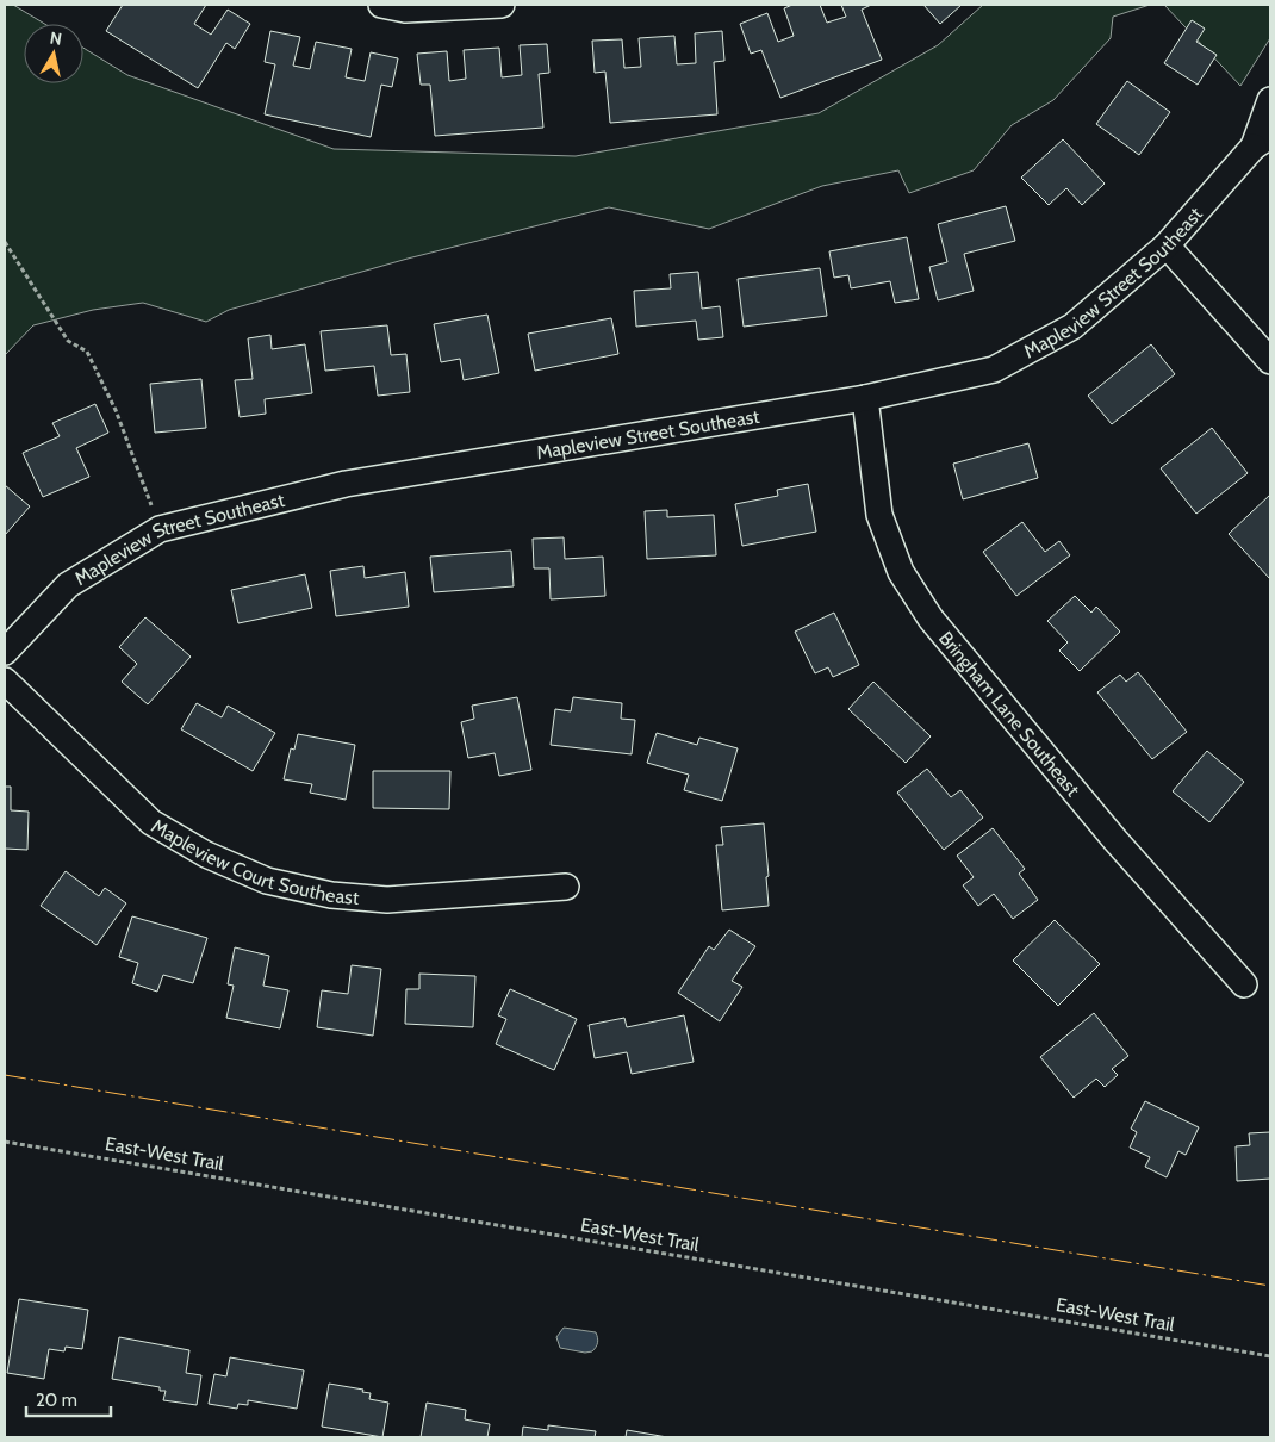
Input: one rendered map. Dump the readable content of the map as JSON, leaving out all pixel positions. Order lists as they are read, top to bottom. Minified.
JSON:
{"streets":{"street":["Mapleview Street Southeast","Bringham Lane Southeast","Mapleview Court Southeast"],"path":["East-West Trail"]},"crossings":[["Mapleview Street Southeast","Bringham Lane Southeast"]],"scale_bar":"20 m","north":"top"}
